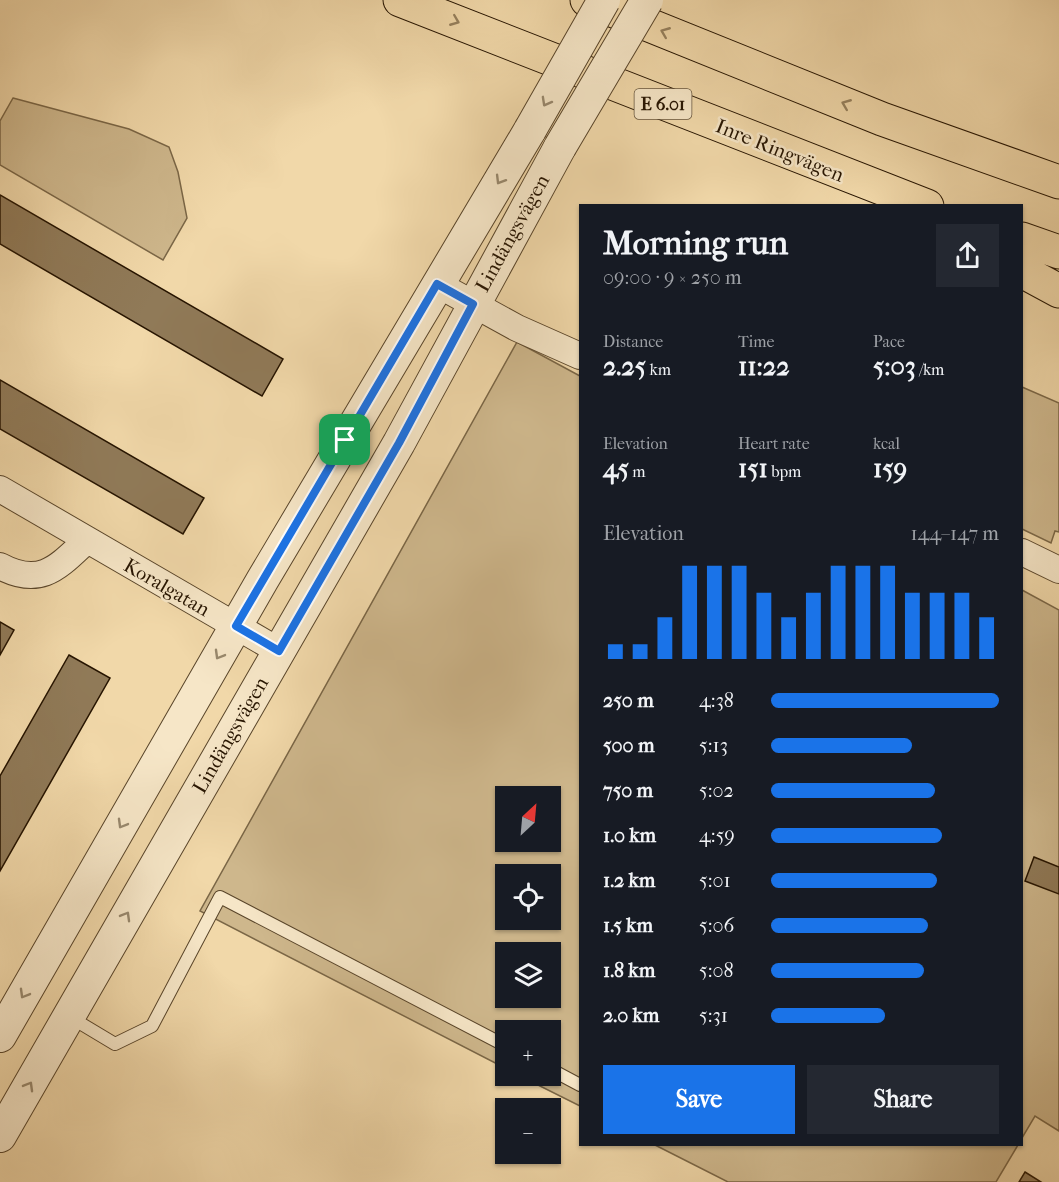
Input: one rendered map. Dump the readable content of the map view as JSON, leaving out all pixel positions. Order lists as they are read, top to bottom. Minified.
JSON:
{"streets":{"highway":["E 6.01","Inre Ringvägen"],"street":["Lindängsvägen","Koralgatan"]},"crossings":[["Lindängsvägen","Koralgatan"]],"north":"top right","page":{"heading":["Morning run","09:00 · 9 × 250 m"],"stats":[["Distance","2.25 km"],["Time","11:22"],["Pace","5:03 /km"],["Elevation","45 m"],["Heart rate","151 bpm"],["kcal","159"]],"chart":["Elevation","144–147 m"],"list":[{"name":"250 m","note":"4:38"},{"name":"500 m","note":"5:13"},{"name":"750 m","note":"5:02"},{"name":"1.0 km","note":"4:59"},{"name":"1.2 km","note":"5:01"},{"name":"1.5 km","note":"5:06"},{"name":"1.8 km","note":"5:08"},{"name":"2.0 km","note":"5:31"}],"map_buttons":["+","−"],"buttons":["Save","Share"]}}
